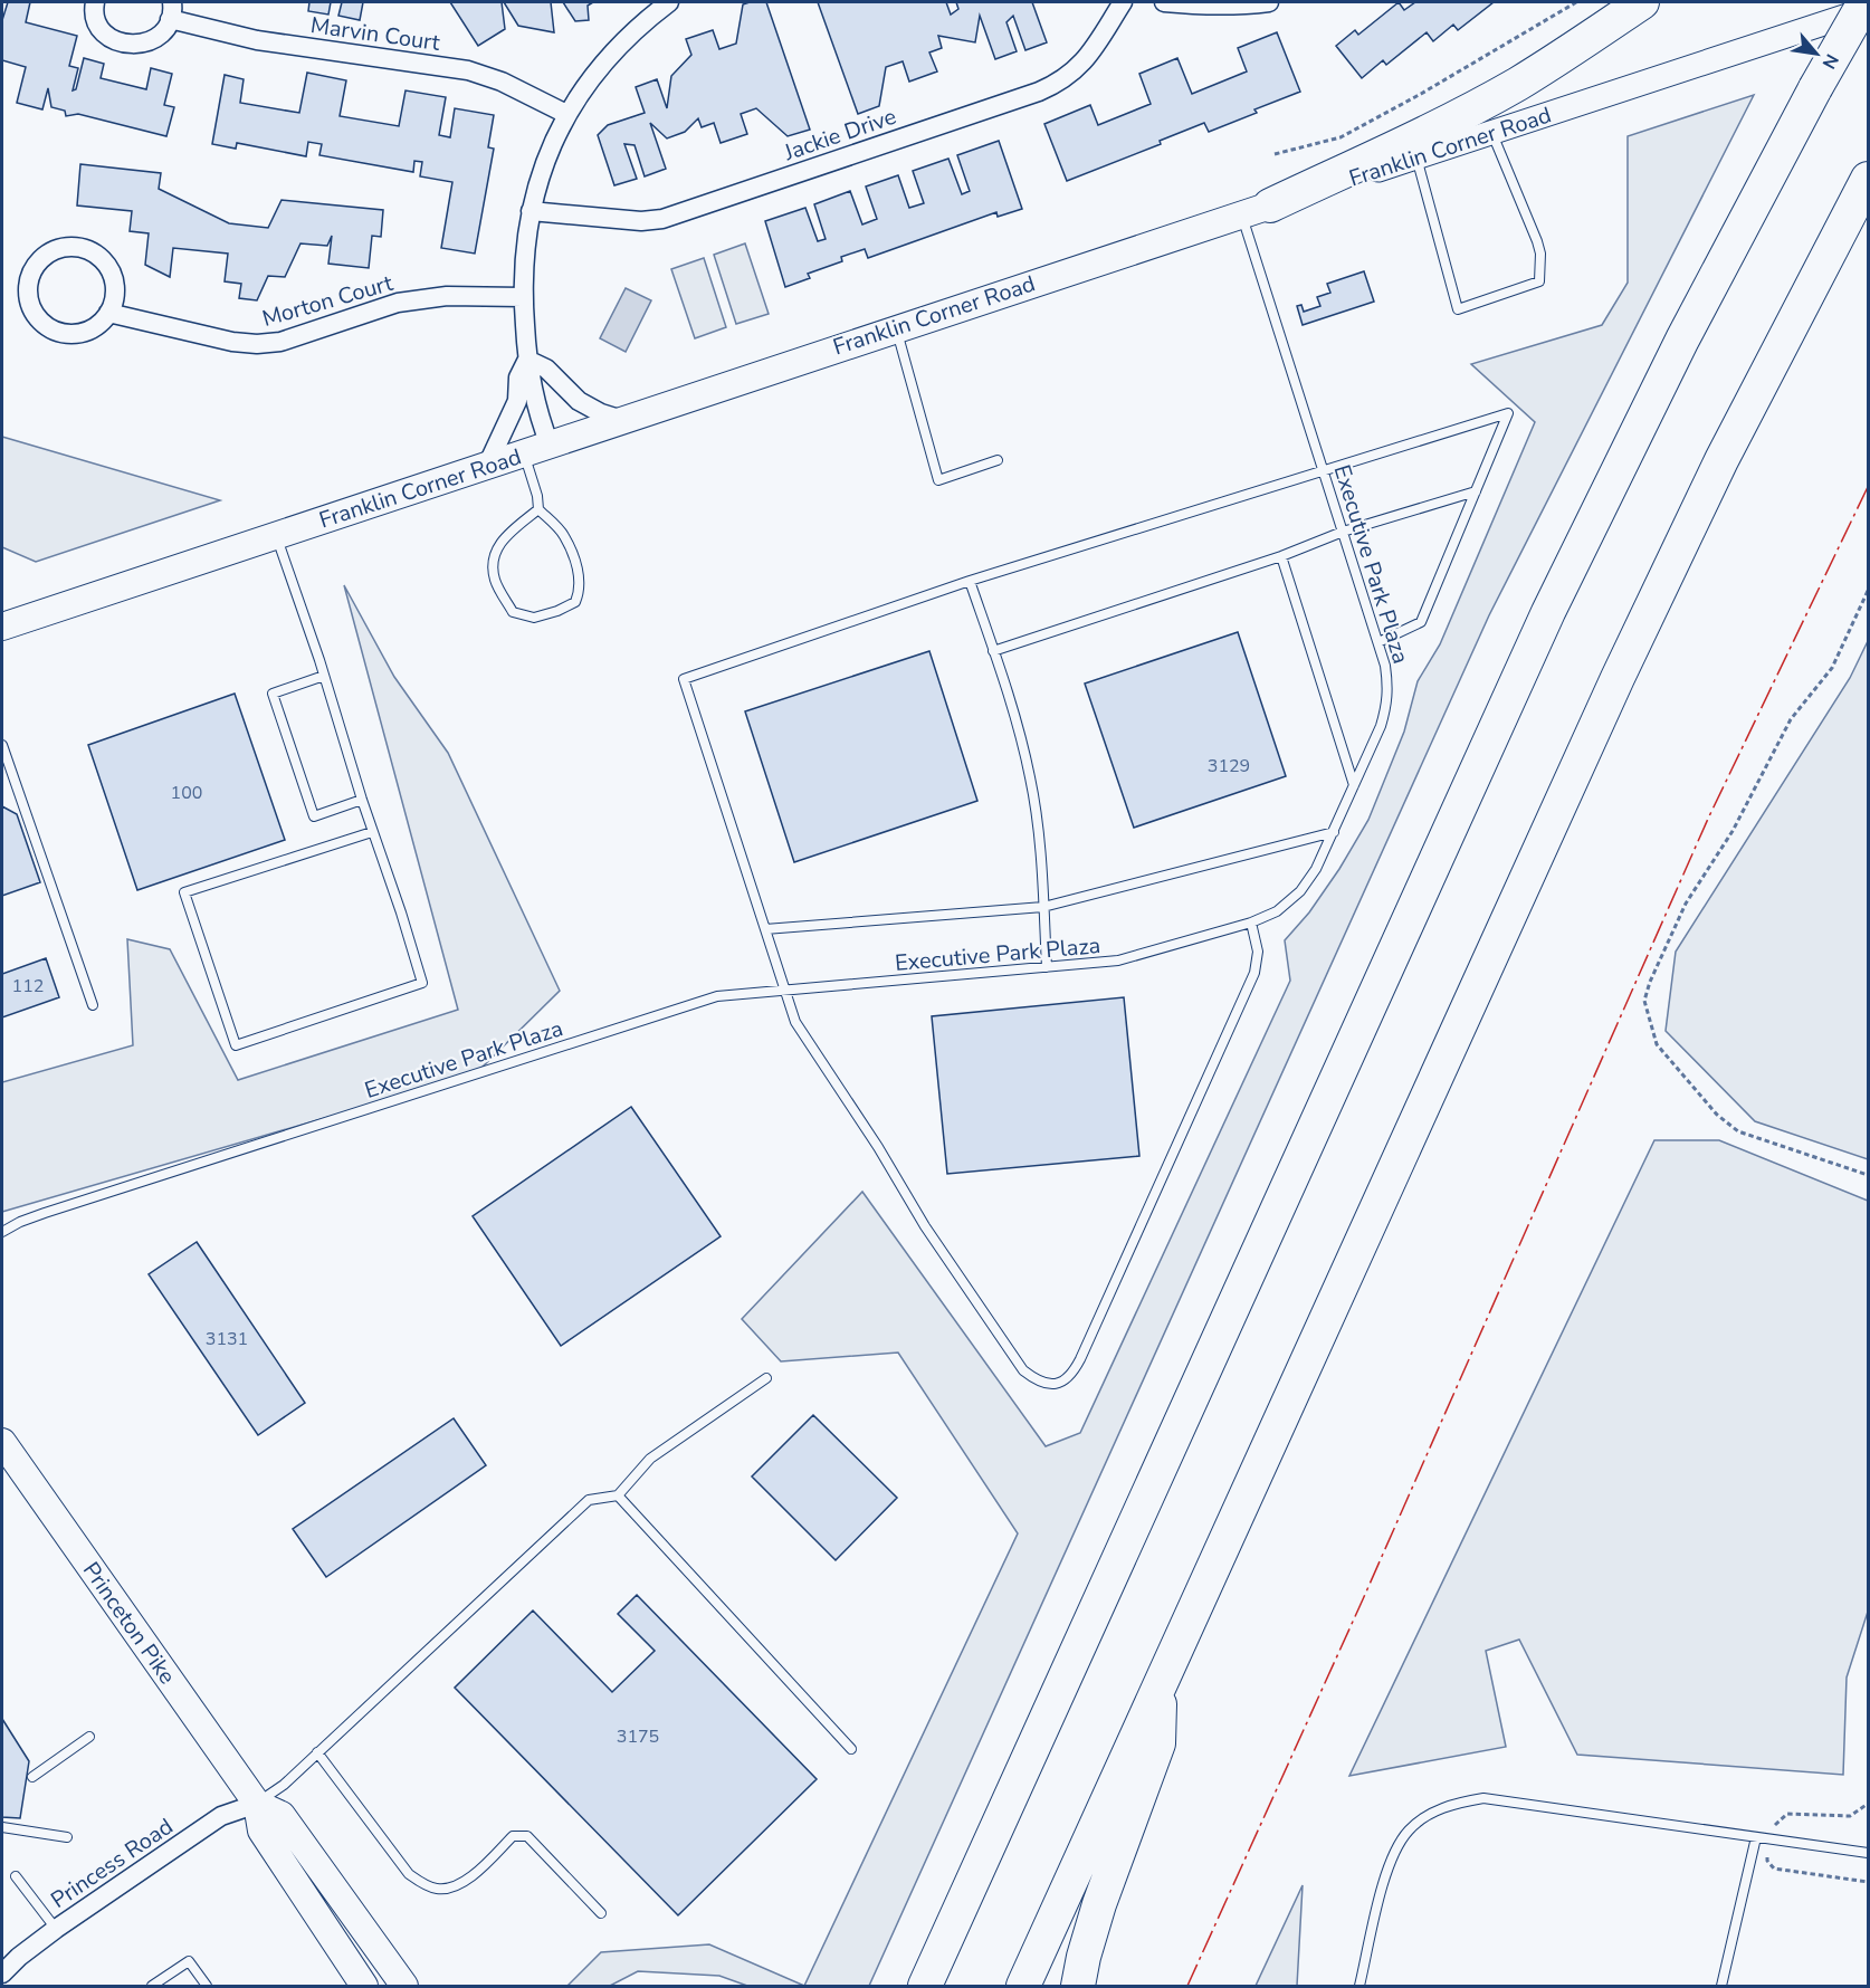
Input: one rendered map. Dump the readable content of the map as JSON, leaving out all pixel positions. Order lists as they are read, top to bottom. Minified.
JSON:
{"streets":{"main road":["Franklin Corner Road","Princeton Pike"],"street":["Marvin Court","Jackie Drive","Morton Court","Princess Road"],"lane":["Executive Park Plaza"]},"crossings":[["Franklin Corner Road","Executive Park Plaza"],["Princeton Pike","Princess Road"]],"house_numbers":["3129","100","112","3131","3175"],"north":"bottom right"}
